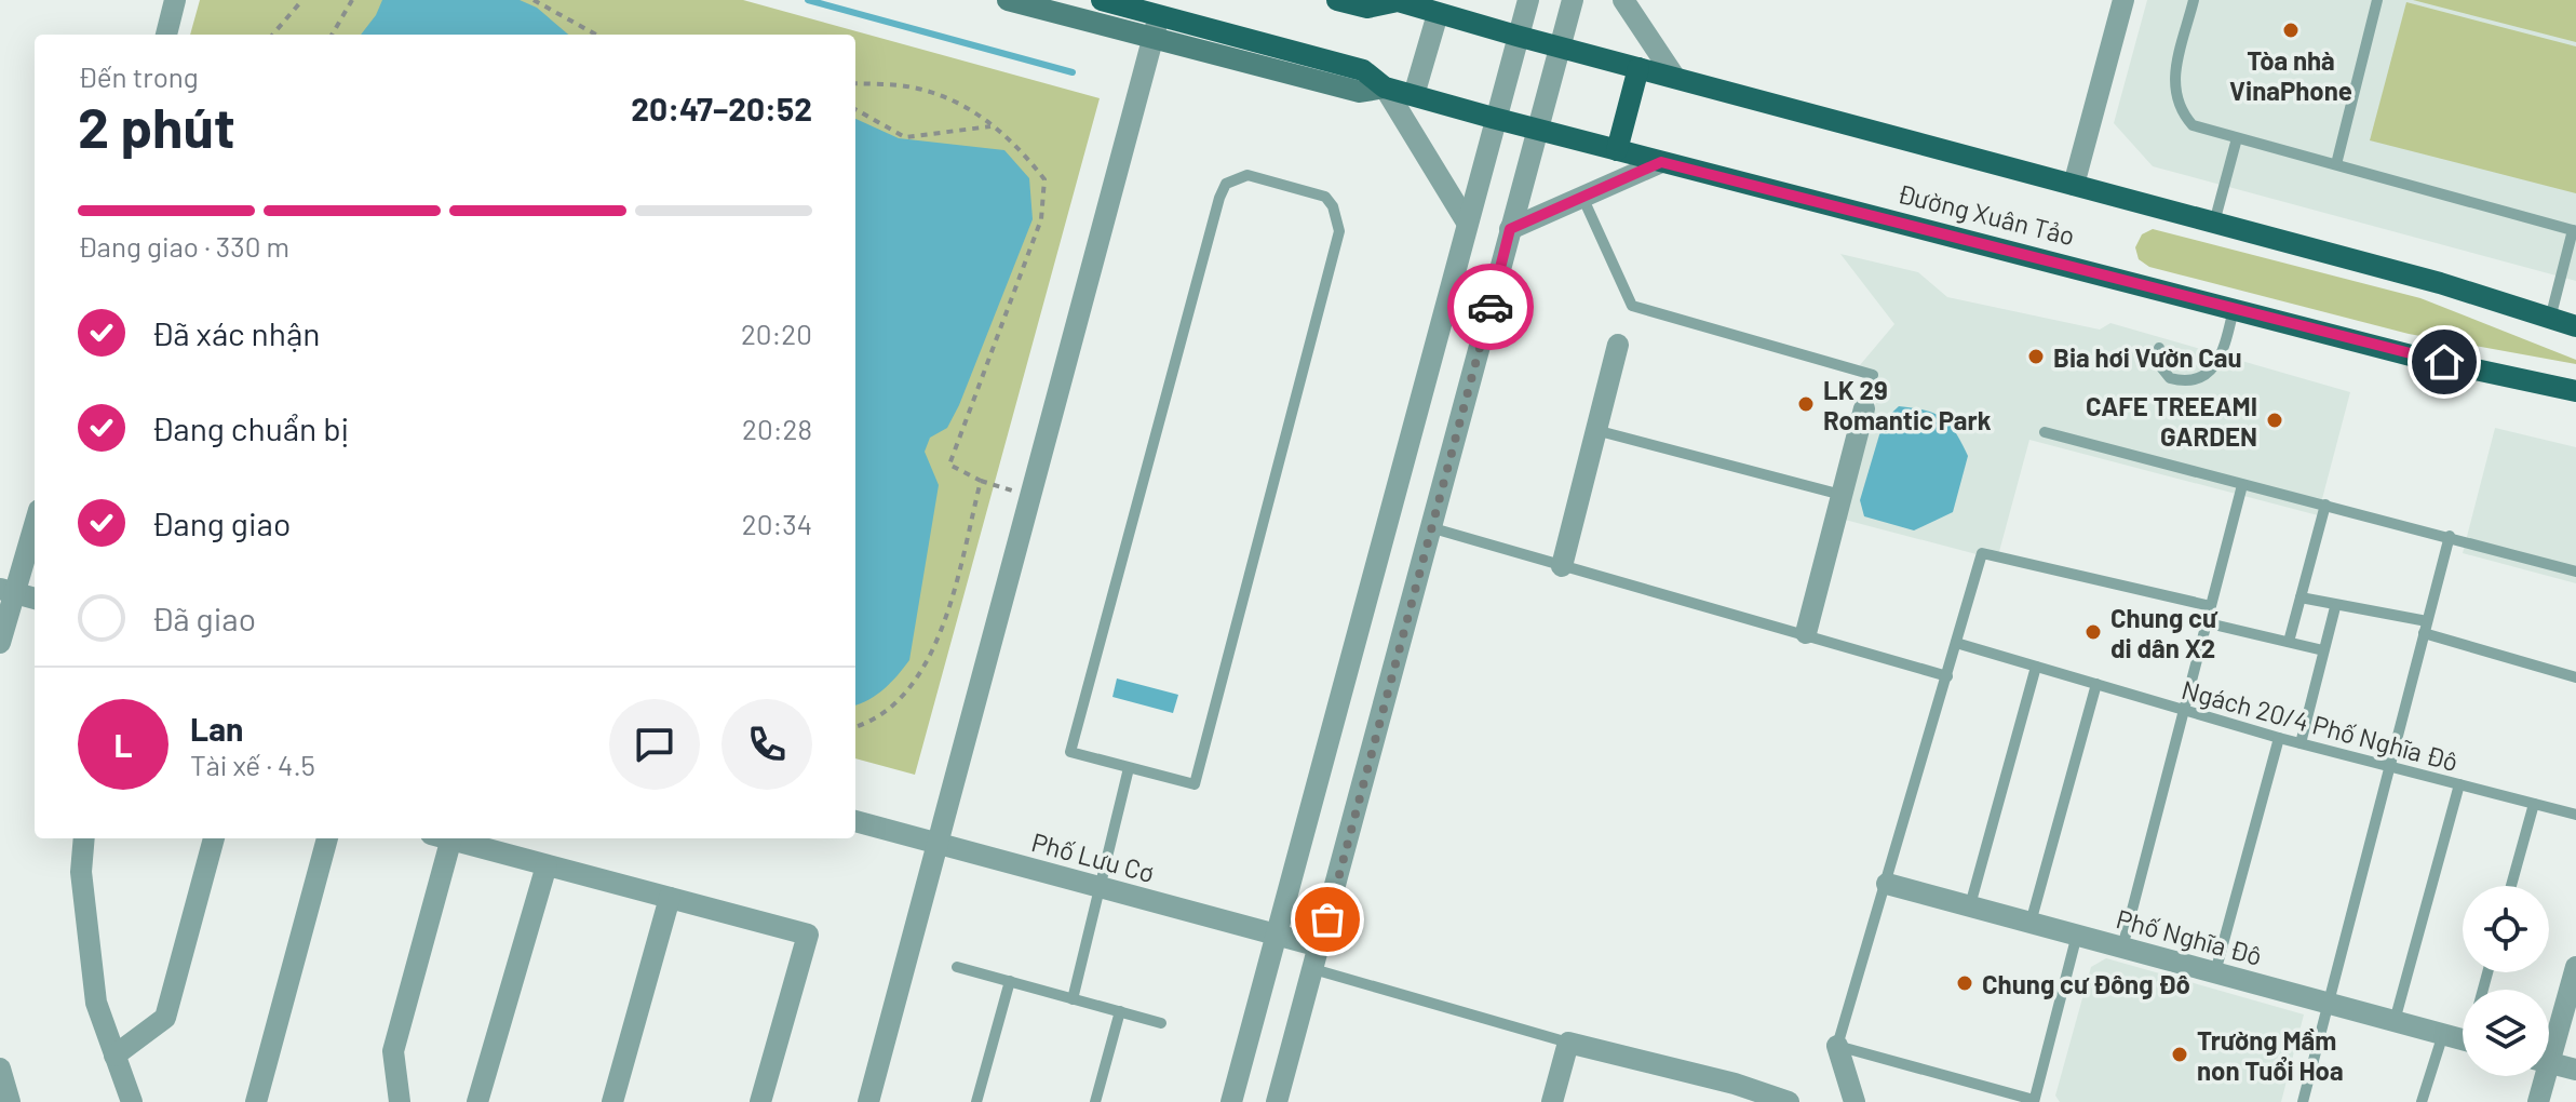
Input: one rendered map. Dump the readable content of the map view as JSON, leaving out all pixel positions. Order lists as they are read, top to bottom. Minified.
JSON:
{"streets":{"main road":["Đường Xuân Tảo"],"street":["Phố Lưu Cơ","Phố Nghĩa Đô"],"lane":["Ngách 20/4 Phố Nghĩa Đô"]},"places":["Tòa nhà VinaPhone","Bia hơi Vườn Cau","LK 29 Romantic Park","CAFE TREEAMI GARDEN","Chung cư di dân X2","Chung cư Đông Đô","Trường Mầm non Tuổi Hoa"],"page":{"heading":["2 phút","Đến trong","20:47–20:52"],"panel":["Lan","Tài xế · 4.5"],"bar":"Đang giao · 330 m","list":[["Đã xác nhận","20:20"],["Đang chuẩn bị","20:28"],["Đang giao","20:34"],"Đã giao"],"round":"L"}}
